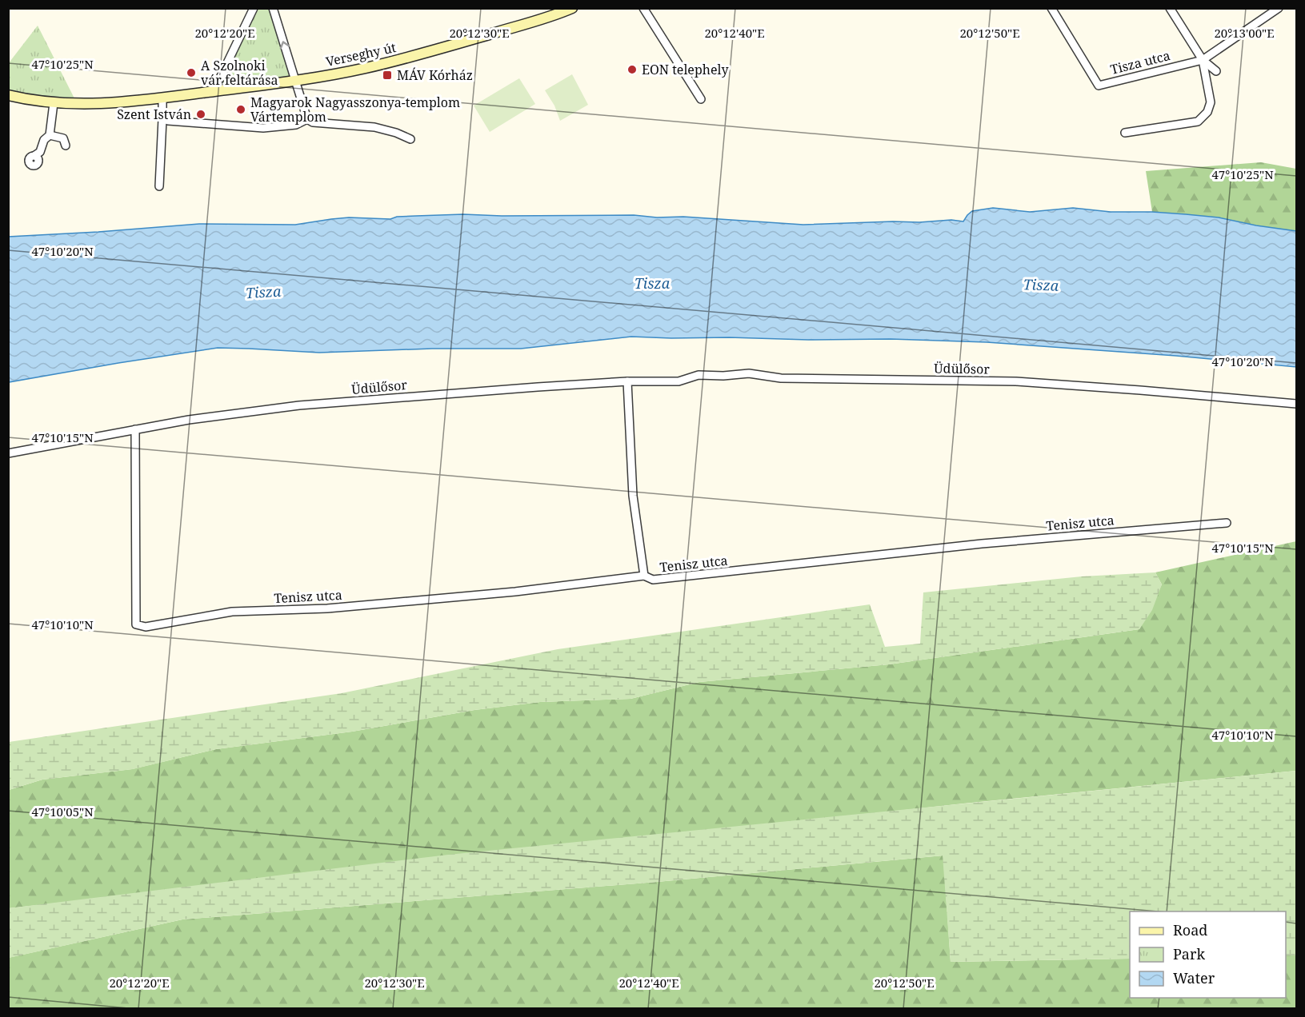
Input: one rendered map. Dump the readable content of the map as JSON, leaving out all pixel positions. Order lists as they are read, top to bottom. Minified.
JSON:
{"streets":{"main road":["Verseghy út"],"street":["Tisza utca","Üdülősor","Tenisz utca"]},"crossings":[["Üdülősor","Tenisz utca"]],"water":["Tisza"],"places":{"other":["EON telephely","A Szolnoki vár feltárása","Magyarok Nagyasszonya-templom Vártemplom","Szent István"],"transit":["MÁV Kórház"]},"legend":["Road","Park","Water"],"coordinates":["20°12'20\"E","20°12'30\"E","20°12'40\"E","20°12'50\"E","20°13'00\"E","47°10'25\"N","47°10'20\"N","47°10'15\"N","47°10'10\"N","47°10'05\"N"]}
